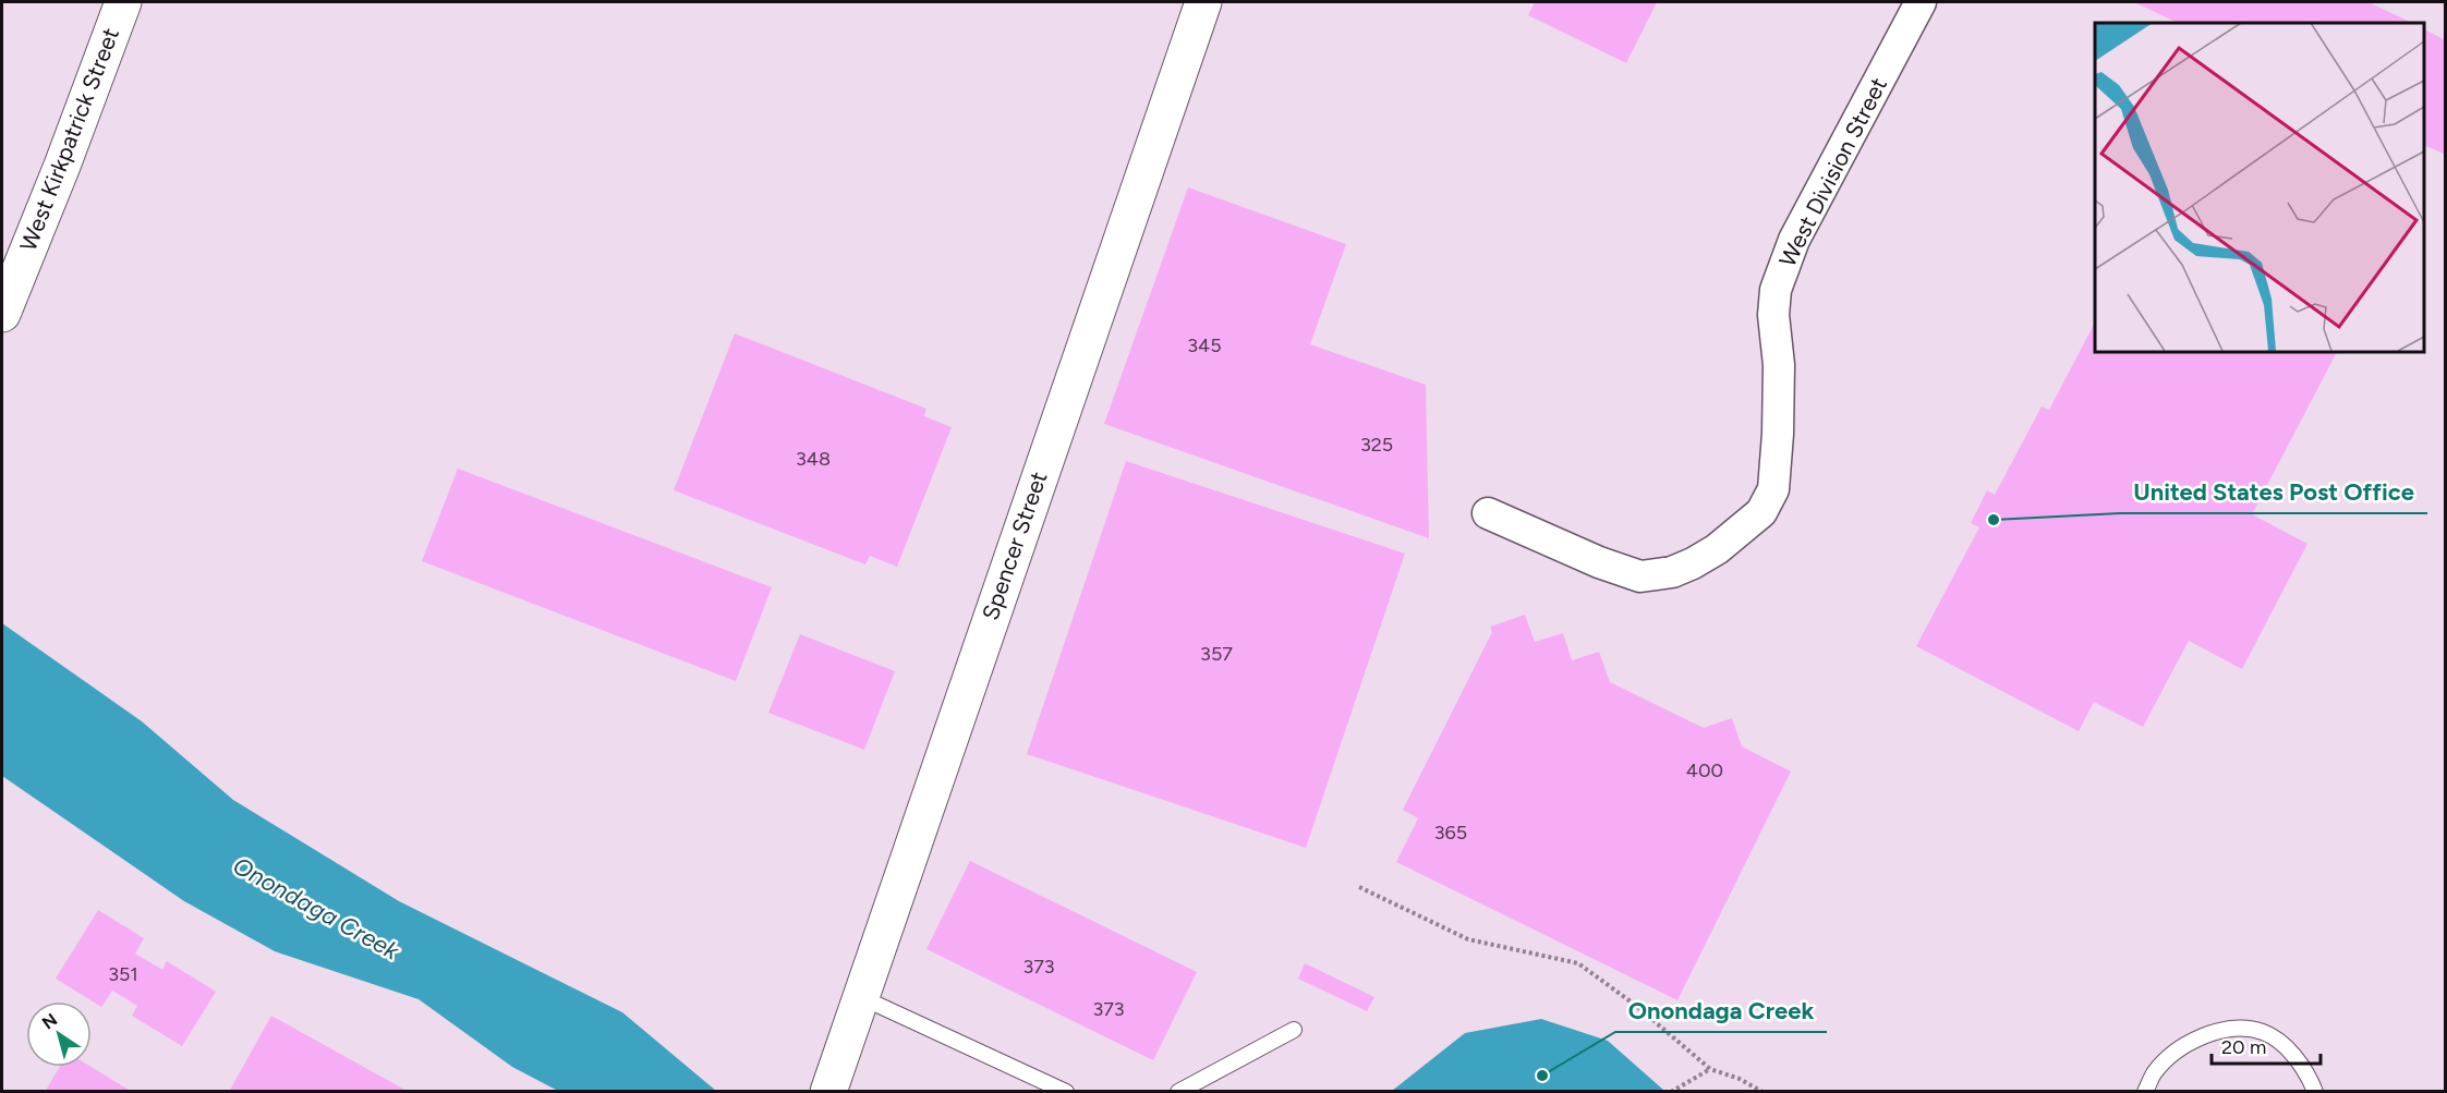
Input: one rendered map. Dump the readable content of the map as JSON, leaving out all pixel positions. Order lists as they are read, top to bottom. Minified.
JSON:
{"streets":{"street":["West Kirkpatrick Street","West Division Street","Spencer Street"]},"water":["Onondaga Creek"],"places":["United States Post Office","Onondaga Creek"],"house_numbers":["345","325","348","357","400","365","373","351","373"],"scale_bar":"20 m","north":"top left"}
